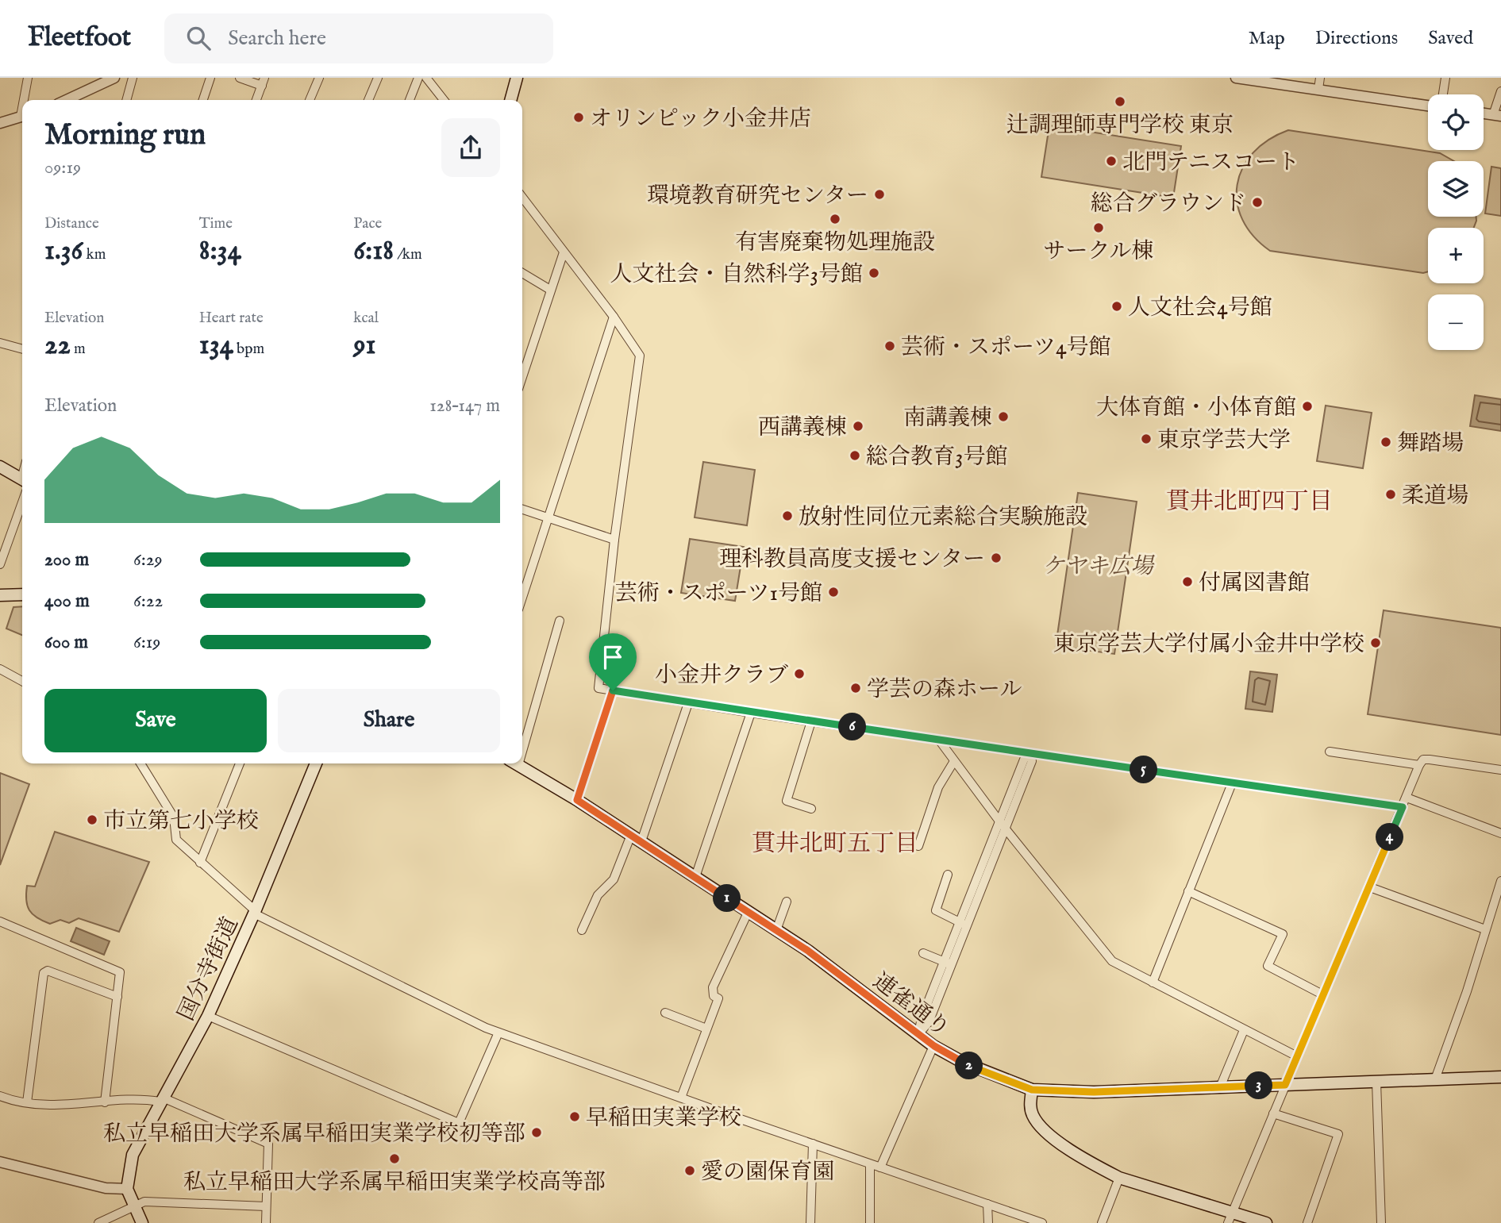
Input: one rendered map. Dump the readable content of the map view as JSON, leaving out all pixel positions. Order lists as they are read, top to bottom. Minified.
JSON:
{"streets":{"main road":["国分寺街道","連雀通り"]},"districts":["貫井北町四丁目","貫井北町五丁目"],"parks":["ケヤキ広場"],"places":["辻調理師専門学校 東京","オリンピック小金井店","北門テニスコート","環境教育研究センター","総合グラウンド","有害廃棄物処理施設","サークル棟","人文社会・自然科学3号館","人文社会4号館","芸術・スポーツ4号館","大体育館・小体育館","南講義棟","西講義棟","東京学芸大学","舞踏場","総合教育3号館","柔道場","放射性同位元素総合実験施設","理科教員高度支援センター","付属図書館","芸術・スポーツ1号館","東京学芸大学付属小金井中学校","小金井クラブ","学芸の森ホール","市立第七小学校","早稲田実業学校","私立早稲田大学系属早稲田実業学校初等部","私立早稲田大学系属早稲田実業学校高等部","愛の園保育園"],"page":{"header":"Fleetfoot","search":"Search here","nav":["Map","Directions","Saved"],"map_buttons":["+","−"],"heading":["Morning run","09:19"],"stats":[["Distance","1.36 km"],["Time","8:34"],["Pace","6:18 /km"],["Elevation","22 m"],["Heart rate","134 bpm"],["kcal","91"]],"chart":["Elevation","128–147 m"],"list":[{"name":"200 m","note":"6:29"},{"name":"400 m","note":"6:22"},{"name":"600 m","note":"6:19"}],"buttons":["Save","Share"],"pins":["6","5","4","1","2","3"]}}
